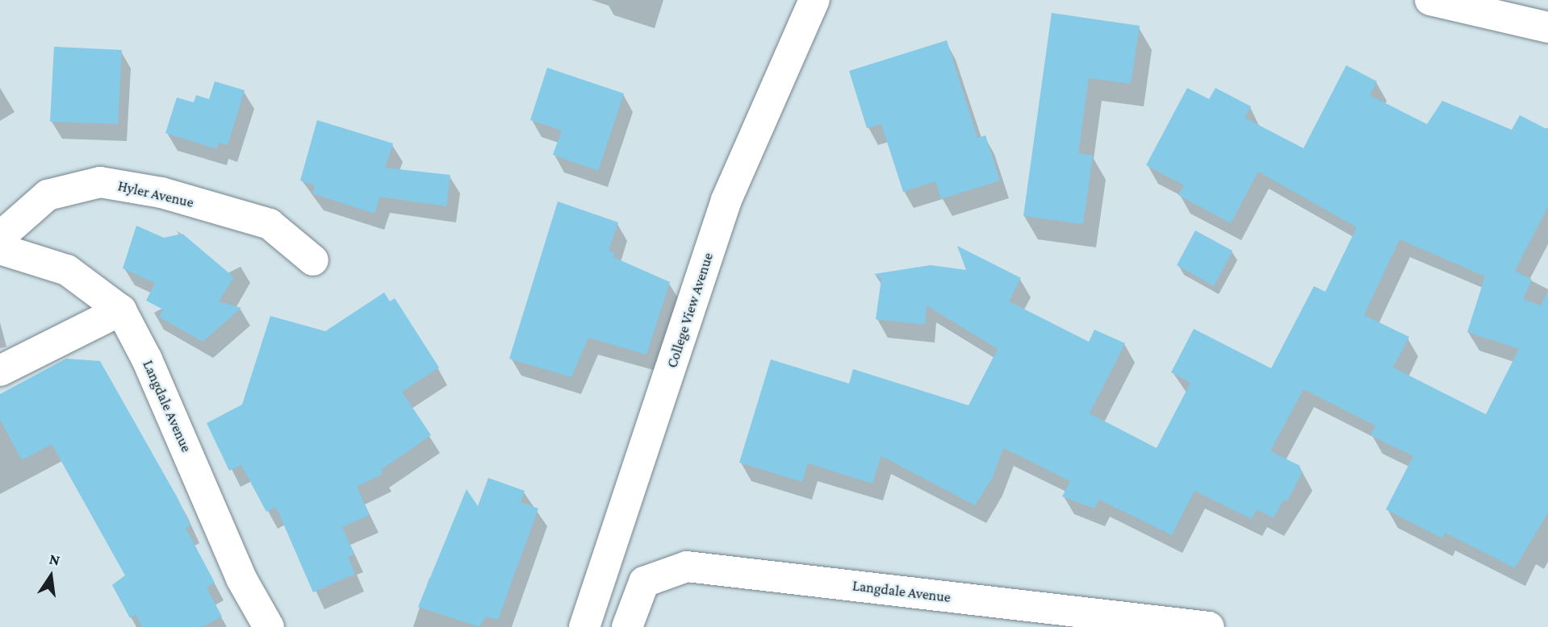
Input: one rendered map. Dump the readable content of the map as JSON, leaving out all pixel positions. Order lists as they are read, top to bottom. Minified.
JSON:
{"streets":{"street":["Hyler Avenue","College View Avenue","Langdale Avenue"]},"north":"top"}
